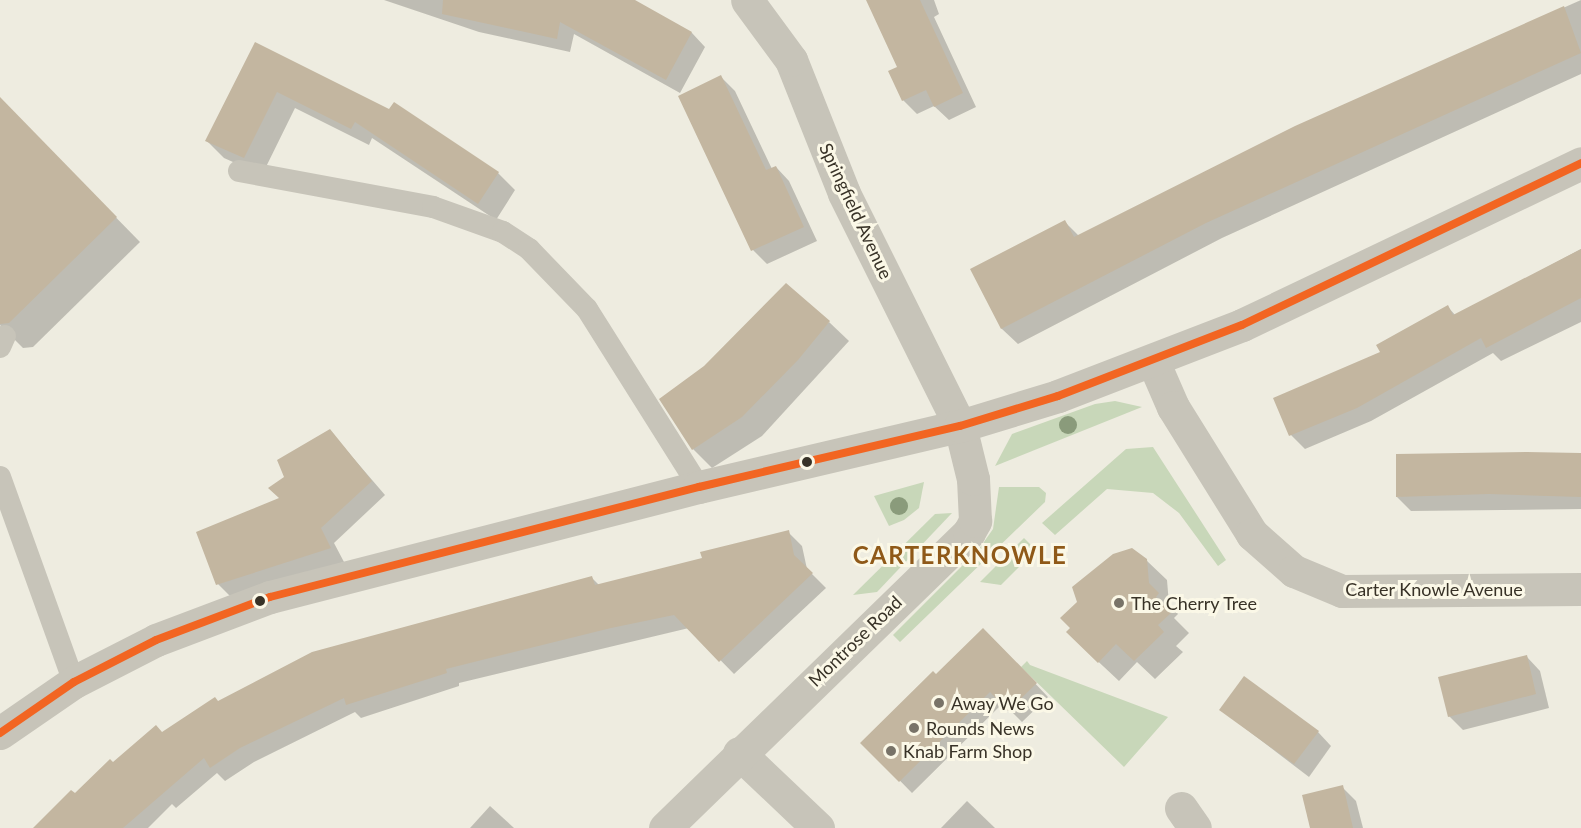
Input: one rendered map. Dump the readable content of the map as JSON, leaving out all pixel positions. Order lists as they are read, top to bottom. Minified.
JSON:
{"streets":{"street":["Springfield Avenue","Carter Knowle Avenue","Montrose Road"]},"crossings":[["Springfield Avenue","Montrose Road"]],"districts":["CARTERKNOWLE"],"places":["The Cherry Tree","Away We Go","Rounds News","Knab Farm Shop"]}
